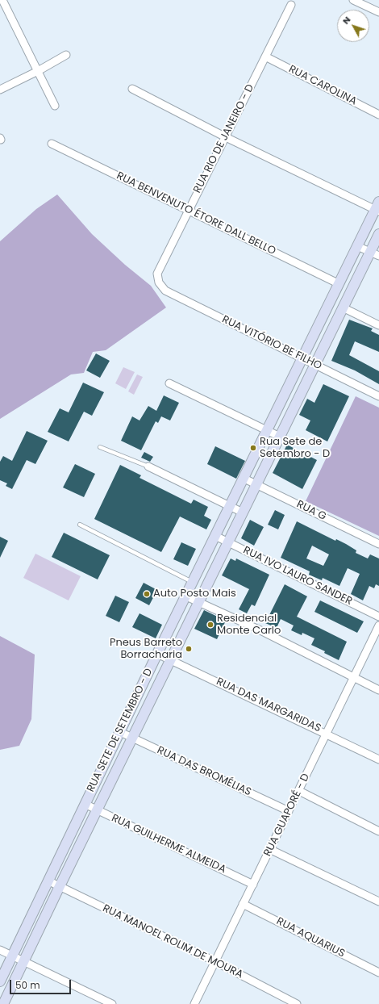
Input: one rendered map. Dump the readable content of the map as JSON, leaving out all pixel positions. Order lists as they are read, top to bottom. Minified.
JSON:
{"streets":{"street":["RUA CAROLINA","RUA RIO DE JANEIRO - D","RUA BENVENUTO ÉTORE DALL BELLO","RUA VITÓRIO BE FILHO","RUA G","RUA IVO LAURO SANDER","RUA DAS MARGARIDAS","RUA SETE DE SETEMBRO - D","RUA DAS BROMÉLIAS","RUA GUAPORÉ - D","RUA GUILHERME ALMEIDA","RUA AQUARIUS","RUA MANOEL ROLIM DE MOURA"]},"crossings":[["RUA CAROLINA","RUA RIO DE JANEIRO - D"],["RUA RIO DE JANEIRO - D","RUA BENVENUTO ÉTORE DALL BELLO"],["RUA RIO DE JANEIRO - D","RUA VITÓRIO BE FILHO"],["RUA BENVENUTO ÉTORE DALL BELLO","RUA SETE DE SETEMBRO - D"],["RUA VITÓRIO BE FILHO","RUA SETE DE SETEMBRO - D"],["RUA G","RUA SETE DE SETEMBRO - D"],["RUA IVO LAURO SANDER","RUA SETE DE SETEMBRO - D"],["RUA DAS MARGARIDAS","RUA SETE DE SETEMBRO - D"],["RUA DAS MARGARIDAS","RUA GUAPORÉ - D"],["RUA SETE DE SETEMBRO - D","RUA DAS BROMÉLIAS"],["RUA SETE DE SETEMBRO - D","RUA GUILHERME ALMEIDA"],["RUA SETE DE SETEMBRO - D","RUA MANOEL ROLIM DE MOURA"],["RUA DAS BROMÉLIAS","RUA GUAPORÉ - D"],["RUA GUAPORÉ - D","RUA GUILHERME ALMEIDA"],["RUA GUAPORÉ - D","RUA AQUARIUS"],["RUA GUAPORÉ - D","RUA MANOEL ROLIM DE MOURA"]],"places":["Rua Sete de Setembro - D","Auto Posto Mais","Residencial Monte Carlo","Pneus Barreto Borracharia"],"scale_bar":"50 m","north":"top left"}
